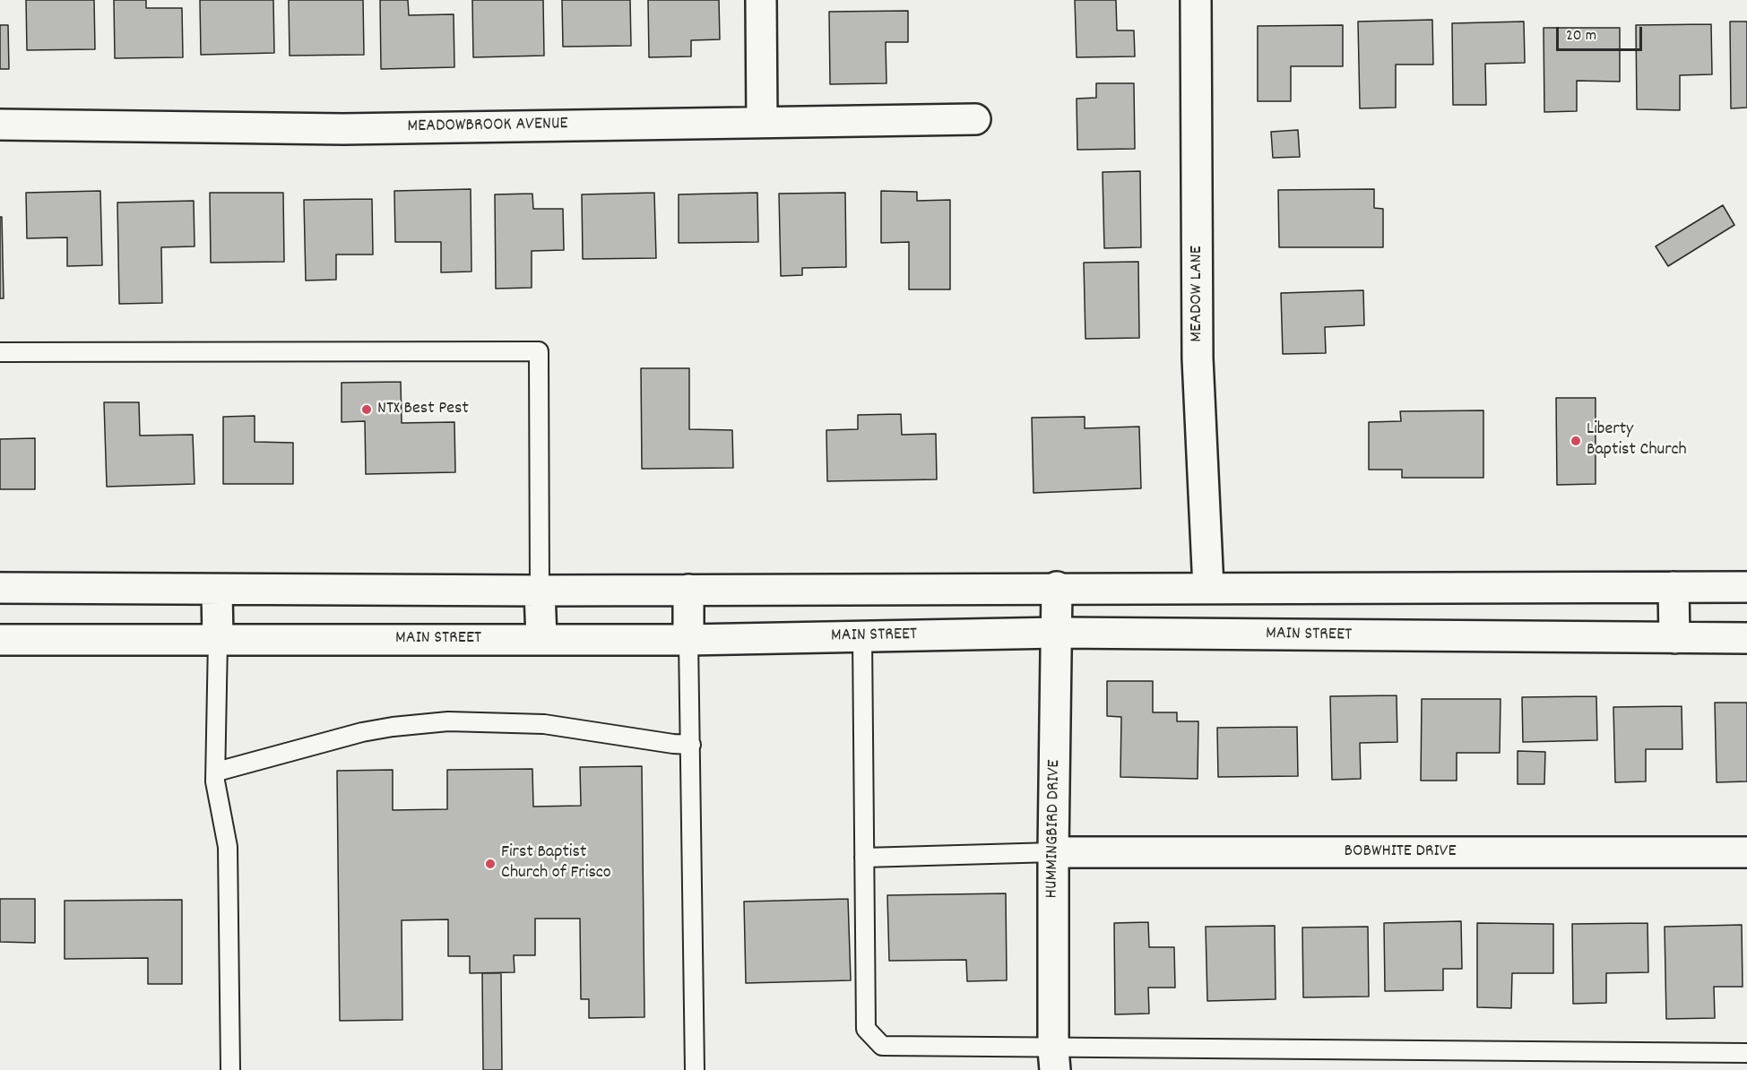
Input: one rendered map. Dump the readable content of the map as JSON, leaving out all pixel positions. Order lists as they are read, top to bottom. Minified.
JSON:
{"streets":{"main road":["MEADOWBROOK AVENUE","MEADOW LANE","MAIN STREET","HUMMINGBIRD DRIVE","BOBWHITE DRIVE"]},"crossings":[["MAIN STREET","HUMMINGBIRD DRIVE"],["HUMMINGBIRD DRIVE","BOBWHITE DRIVE"]],"places":["NTX Best Pest","Liberty Baptist Church","First Baptist Church of Frisco"],"scale_bar":"20 m"}
